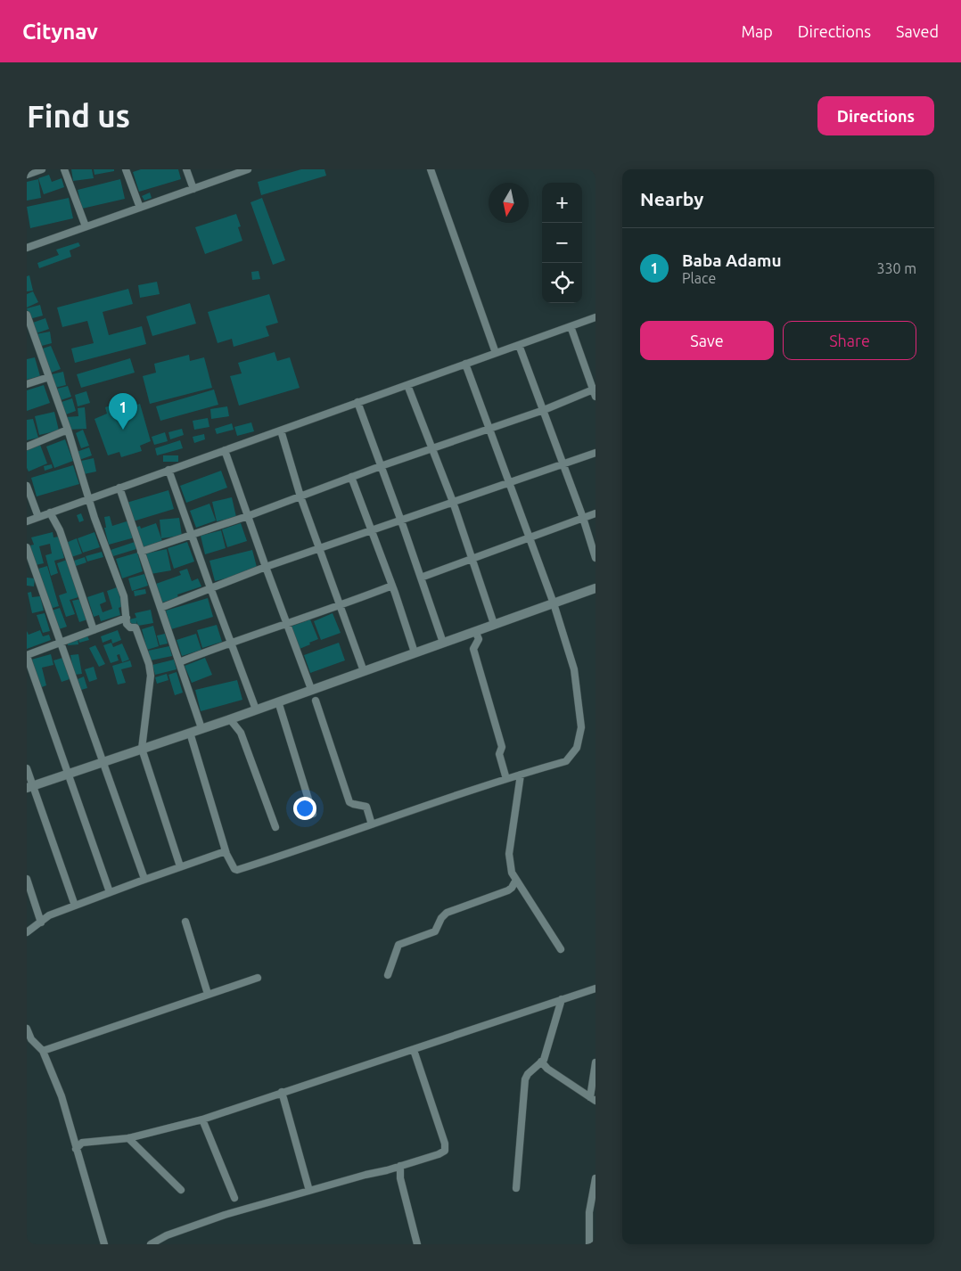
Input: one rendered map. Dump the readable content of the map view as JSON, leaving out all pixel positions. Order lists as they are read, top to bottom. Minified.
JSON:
{"north":"bottom","page":{"header":"Citynav","nav":["Map","Directions","Saved"],"buttons":["Directions",["Save","Share"]],"title":"Find us","heading":"Nearby","map_buttons":["+","−"],"list":[{"mark":"1","name":"Baba Adamu","note":"Place","value":"330 m"}],"pins":"1"}}
